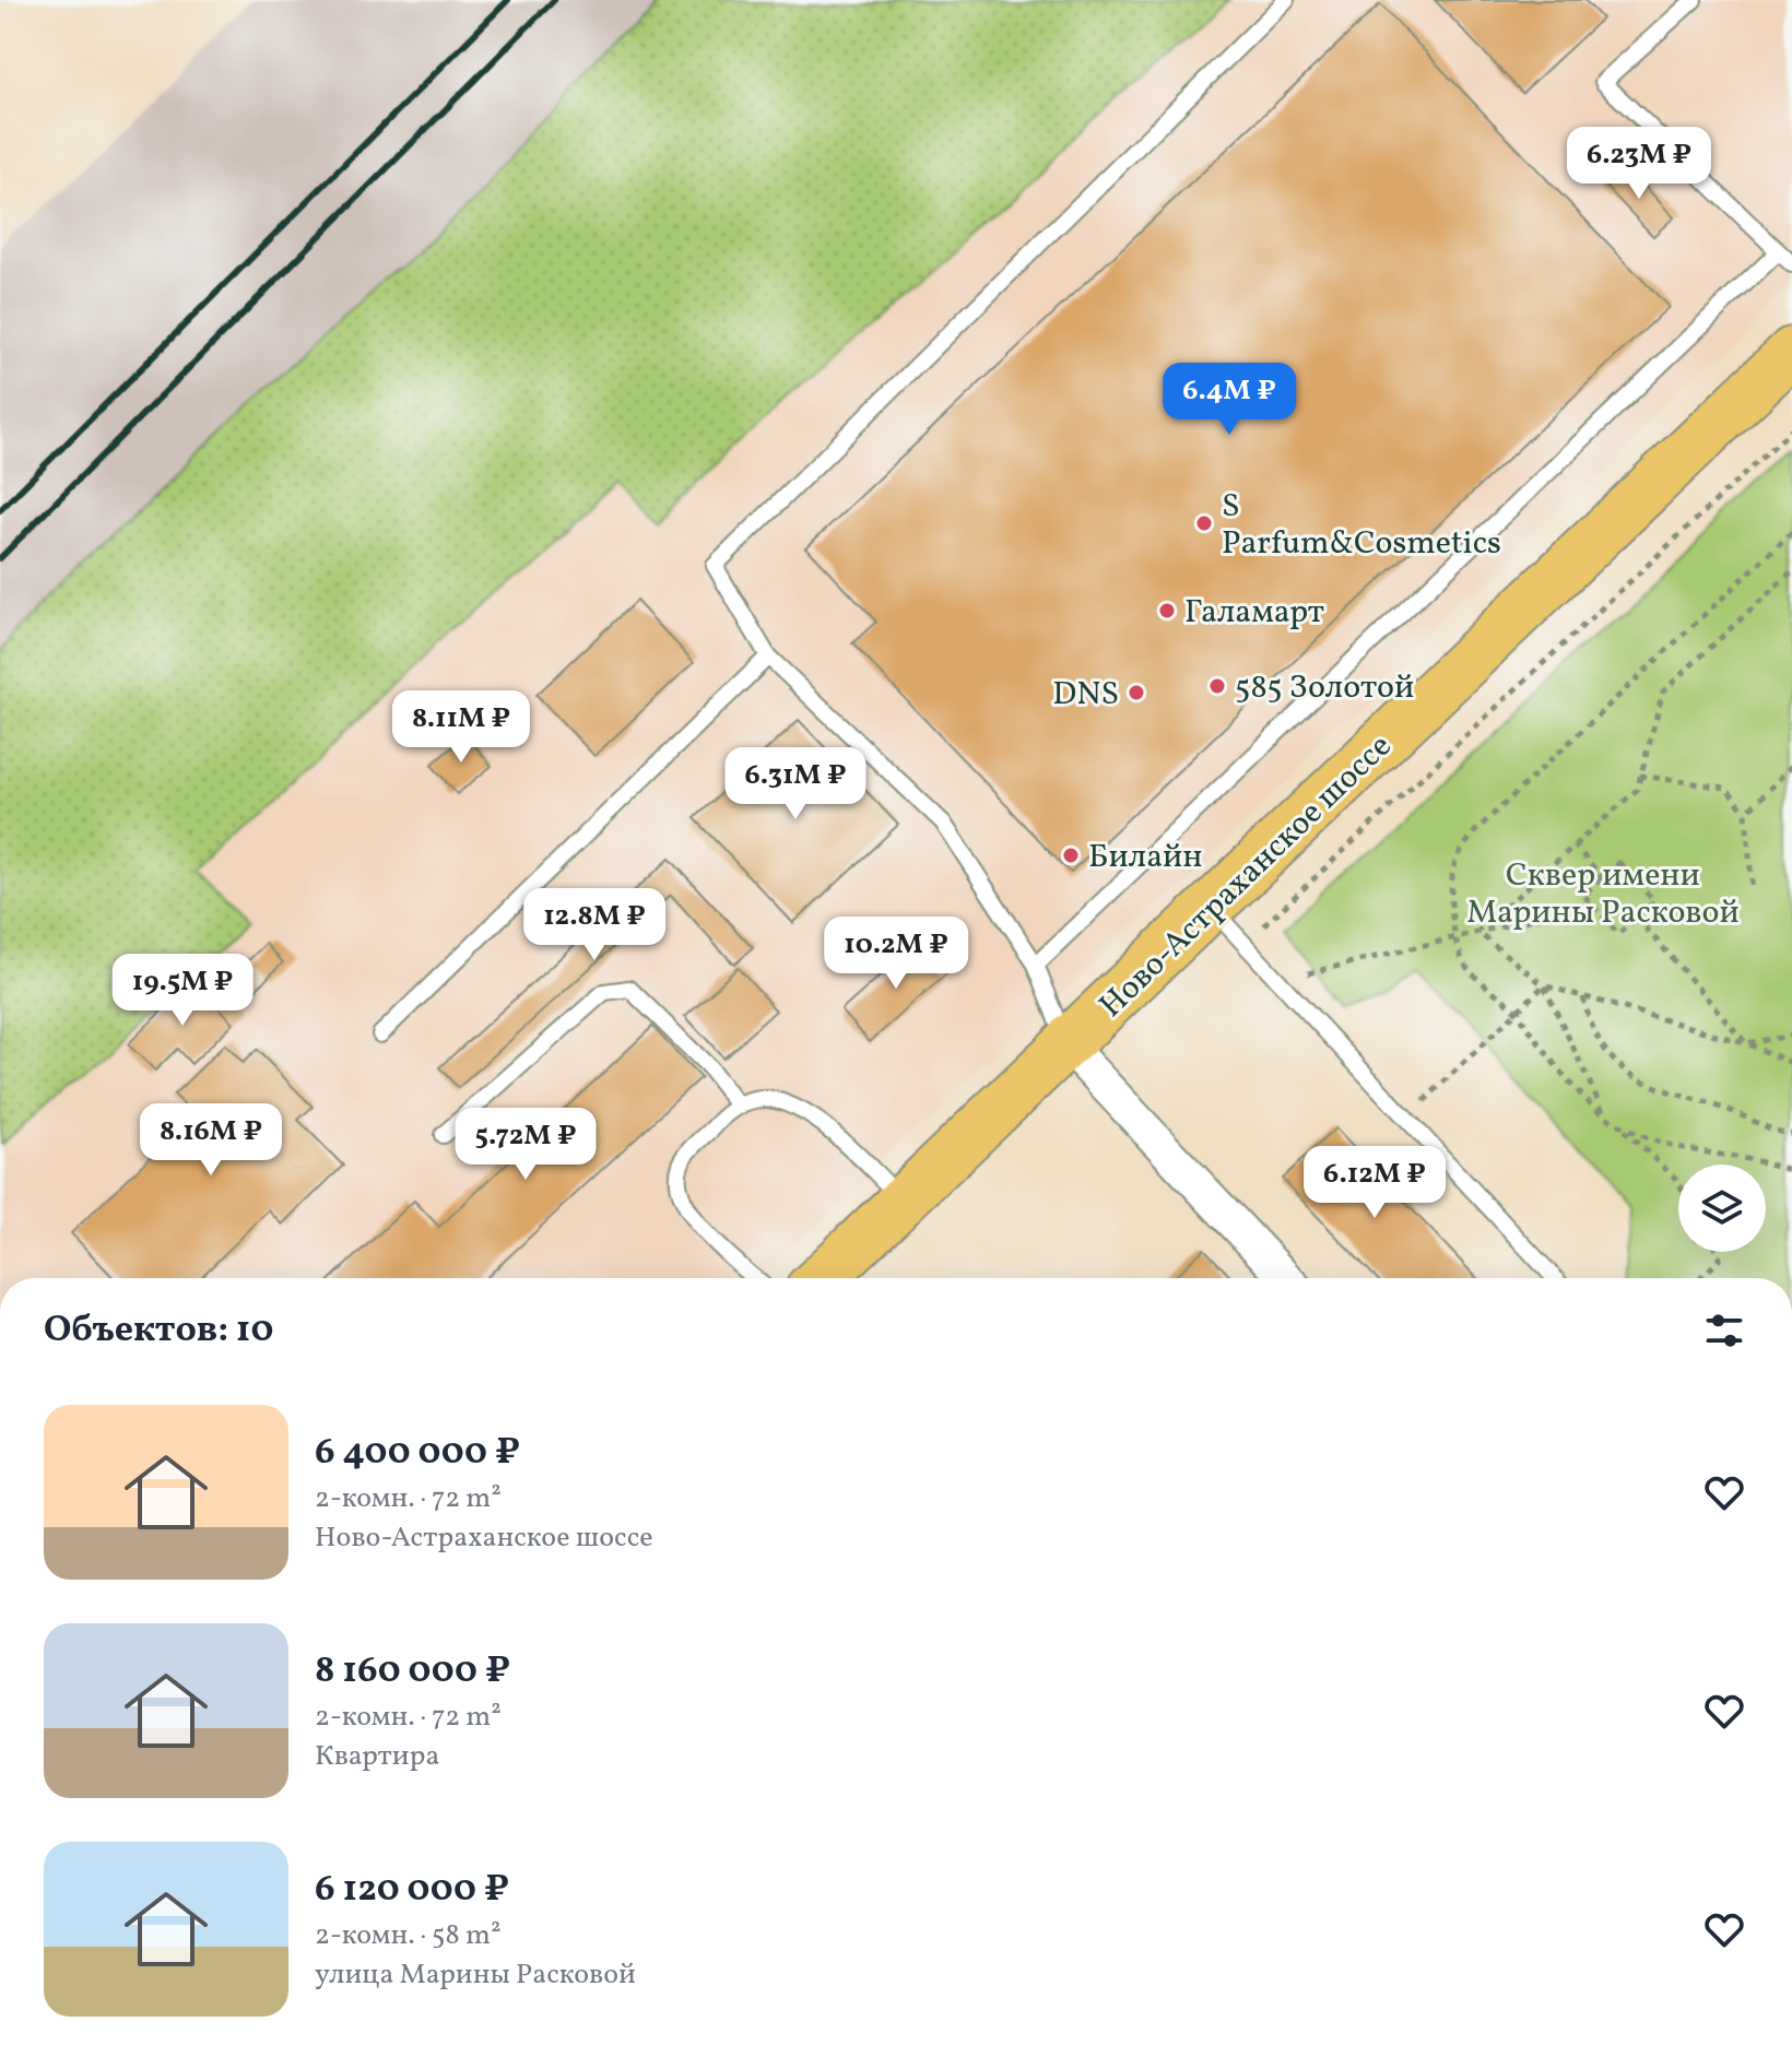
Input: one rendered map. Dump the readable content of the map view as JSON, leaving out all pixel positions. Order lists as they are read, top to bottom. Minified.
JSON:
{"streets":{"main road":["Ново-Астраханское шоссе"]},"parks":["Сквер имени Марины Расковой"],"places":["S Parfum&Cosmetics","Галамарт","585 Золотой","DNS","Билайн"],"page":{"price":["6.23M ₽","6.4M ₽","8.11M ₽","6.31M ₽","12.8M ₽","10.2M ₽","19.5M ₽","8.16M ₽","5.72M ₽","6.12M ₽"],"heading":"Объектов: 10","list":[{"name":"6 400 000 ₽","note":"2-комн. · 72 m² · Ново-Астраханское шоссе"},{"name":"8 160 000 ₽","note":"2-комн. · 72 m² · Квартира"},{"name":"6 120 000 ₽","note":"2-комн. · 58 m² · улица Марины Расковой"}]}}
